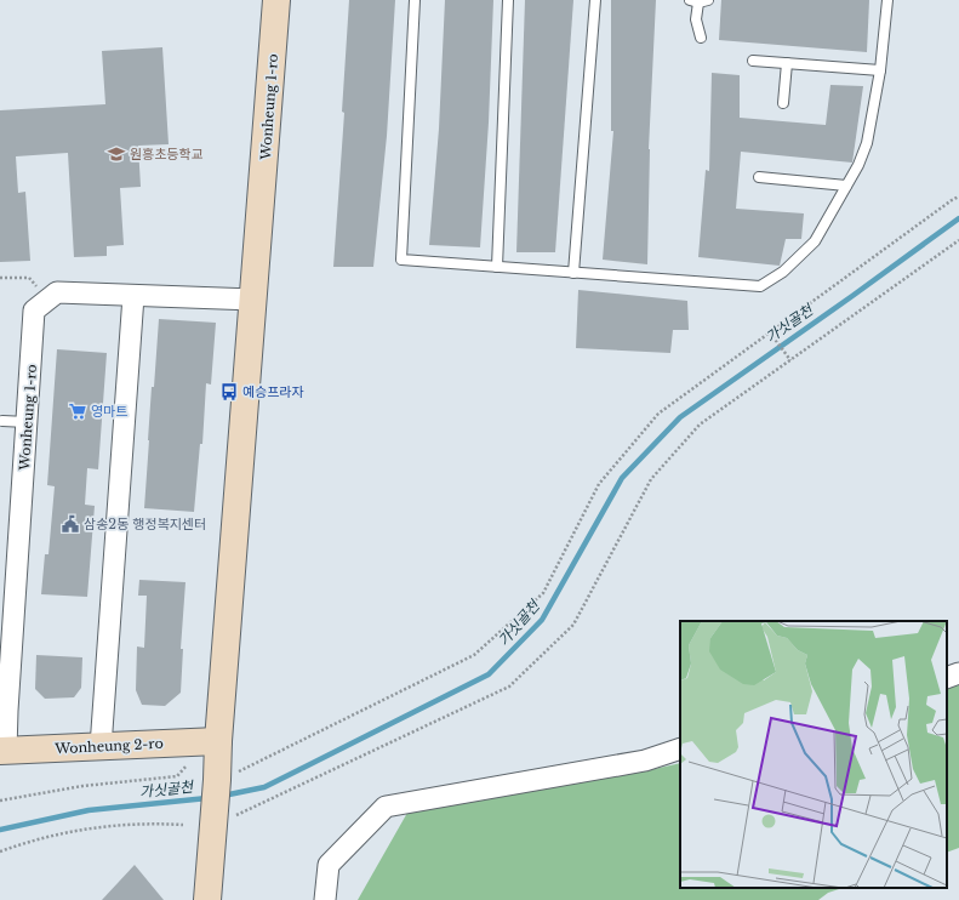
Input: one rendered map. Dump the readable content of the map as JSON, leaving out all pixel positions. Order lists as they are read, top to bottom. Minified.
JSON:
{"streets":{"street":["Wonheung 1-ro","Wonheung 2-ro"]},"crossings":[["Wonheung 1-ro","Wonheung 2-ro"]],"water":["가싯골천"],"places":{"school or university":["원흥초등학교"],"bus stop":["예승프라자"],"supermarket":["영마트"],"public building":["삼송2동 행정복지센터"]}}
